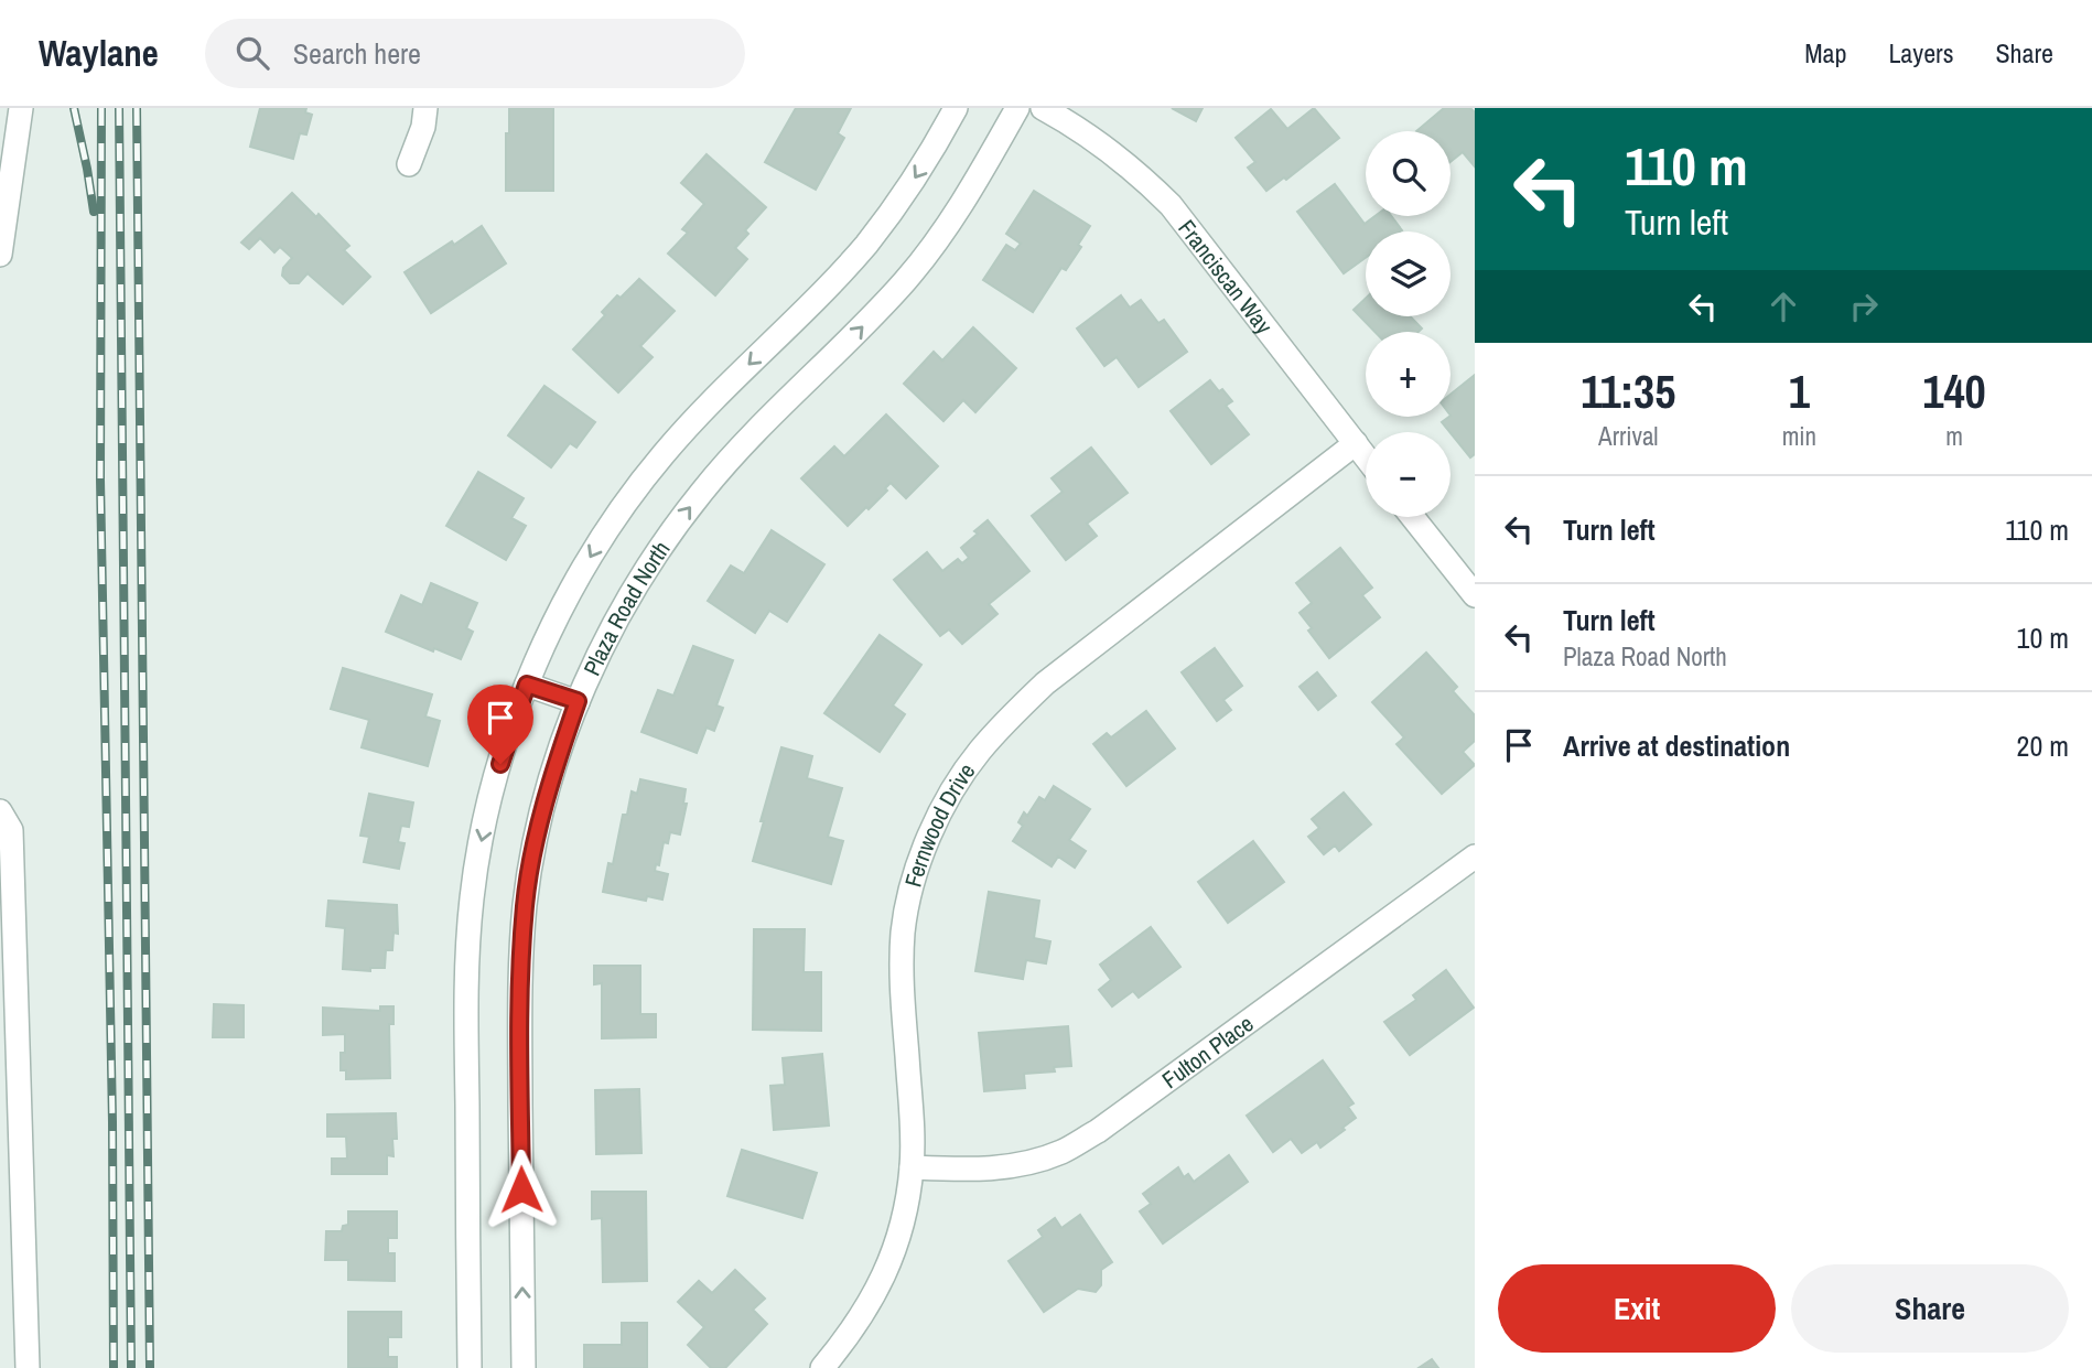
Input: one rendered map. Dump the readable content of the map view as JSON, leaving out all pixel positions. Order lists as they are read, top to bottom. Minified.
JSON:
{"streets":{"street":["Franciscan Way","Plaza Road North","Fernwood Drive","Fulton Place"]},"crossings":[["Franciscan Way","Fernwood Drive"],["Fernwood Drive","Fulton Place"]],"page":{"header":"Waylane","search":"Search here","nav":["Map","Layers","Share"],"turn":["110 m","Turn left"],"map_buttons":["+","−"],"eta":["11:35","Arrival","1","min","140","m"],"list":[{"name":"Turn left","value":"110 m"},{"name":"Turn left","note":"Plaza Road North","value":"10 m"},{"name":"Arrive at destination","value":"20 m"}],"buttons":["Exit","Share"]}}
